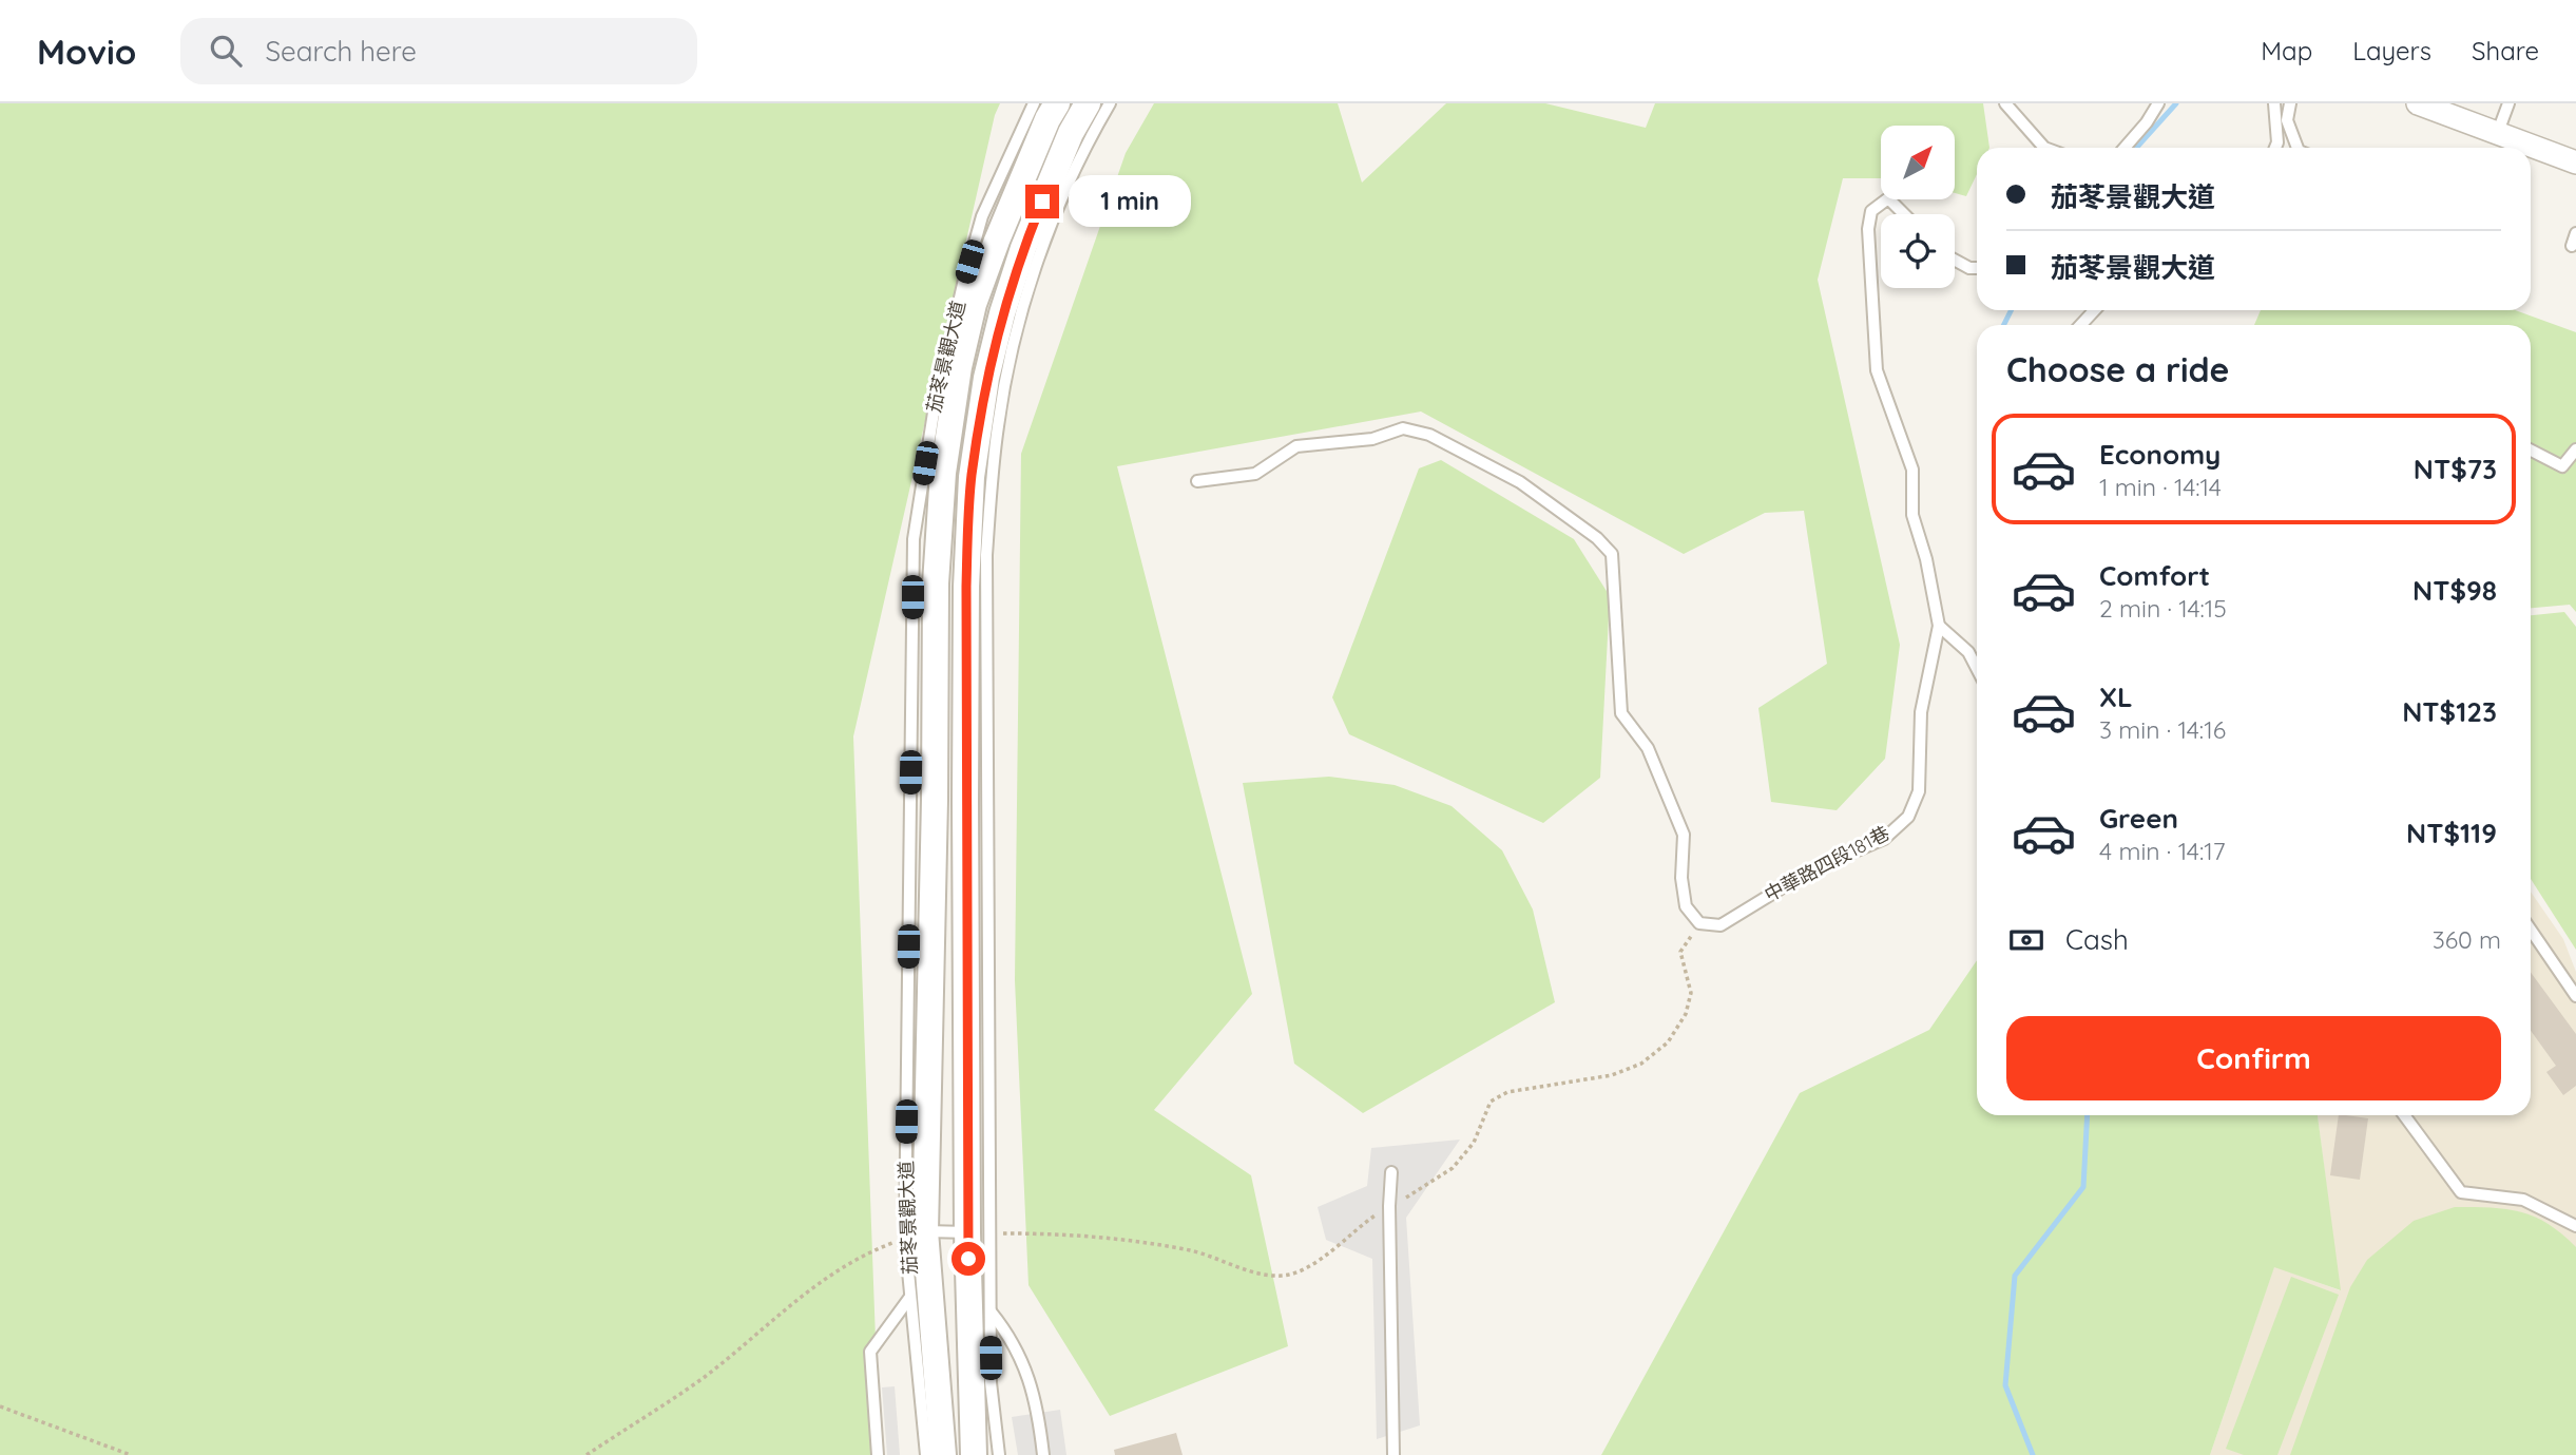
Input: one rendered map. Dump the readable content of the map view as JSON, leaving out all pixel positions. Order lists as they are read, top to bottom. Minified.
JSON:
{"streets":{"street":["茄苳景觀大道"],"lane":["中華路四段181巷"]},"north":"top right","page":{"header":"Movio","search":"Search here","nav":["Map","Layers","Share"],"banner":["茄苳景觀大道","茄苳景觀大道"],"bubble":"1 min","heading":"Choose a ride","list":[{"name":"Economy","note":"1 min · 14:14","value":"NT$73"},{"name":"Comfort","note":"2 min · 14:15","value":"NT$98"},{"name":"XL","note":"3 min · 14:16","value":"NT$123"},{"name":"Green","note":"4 min · 14:17","value":"NT$119"}],"pay":["Cash","360 m"],"buttons":"Confirm"}}
